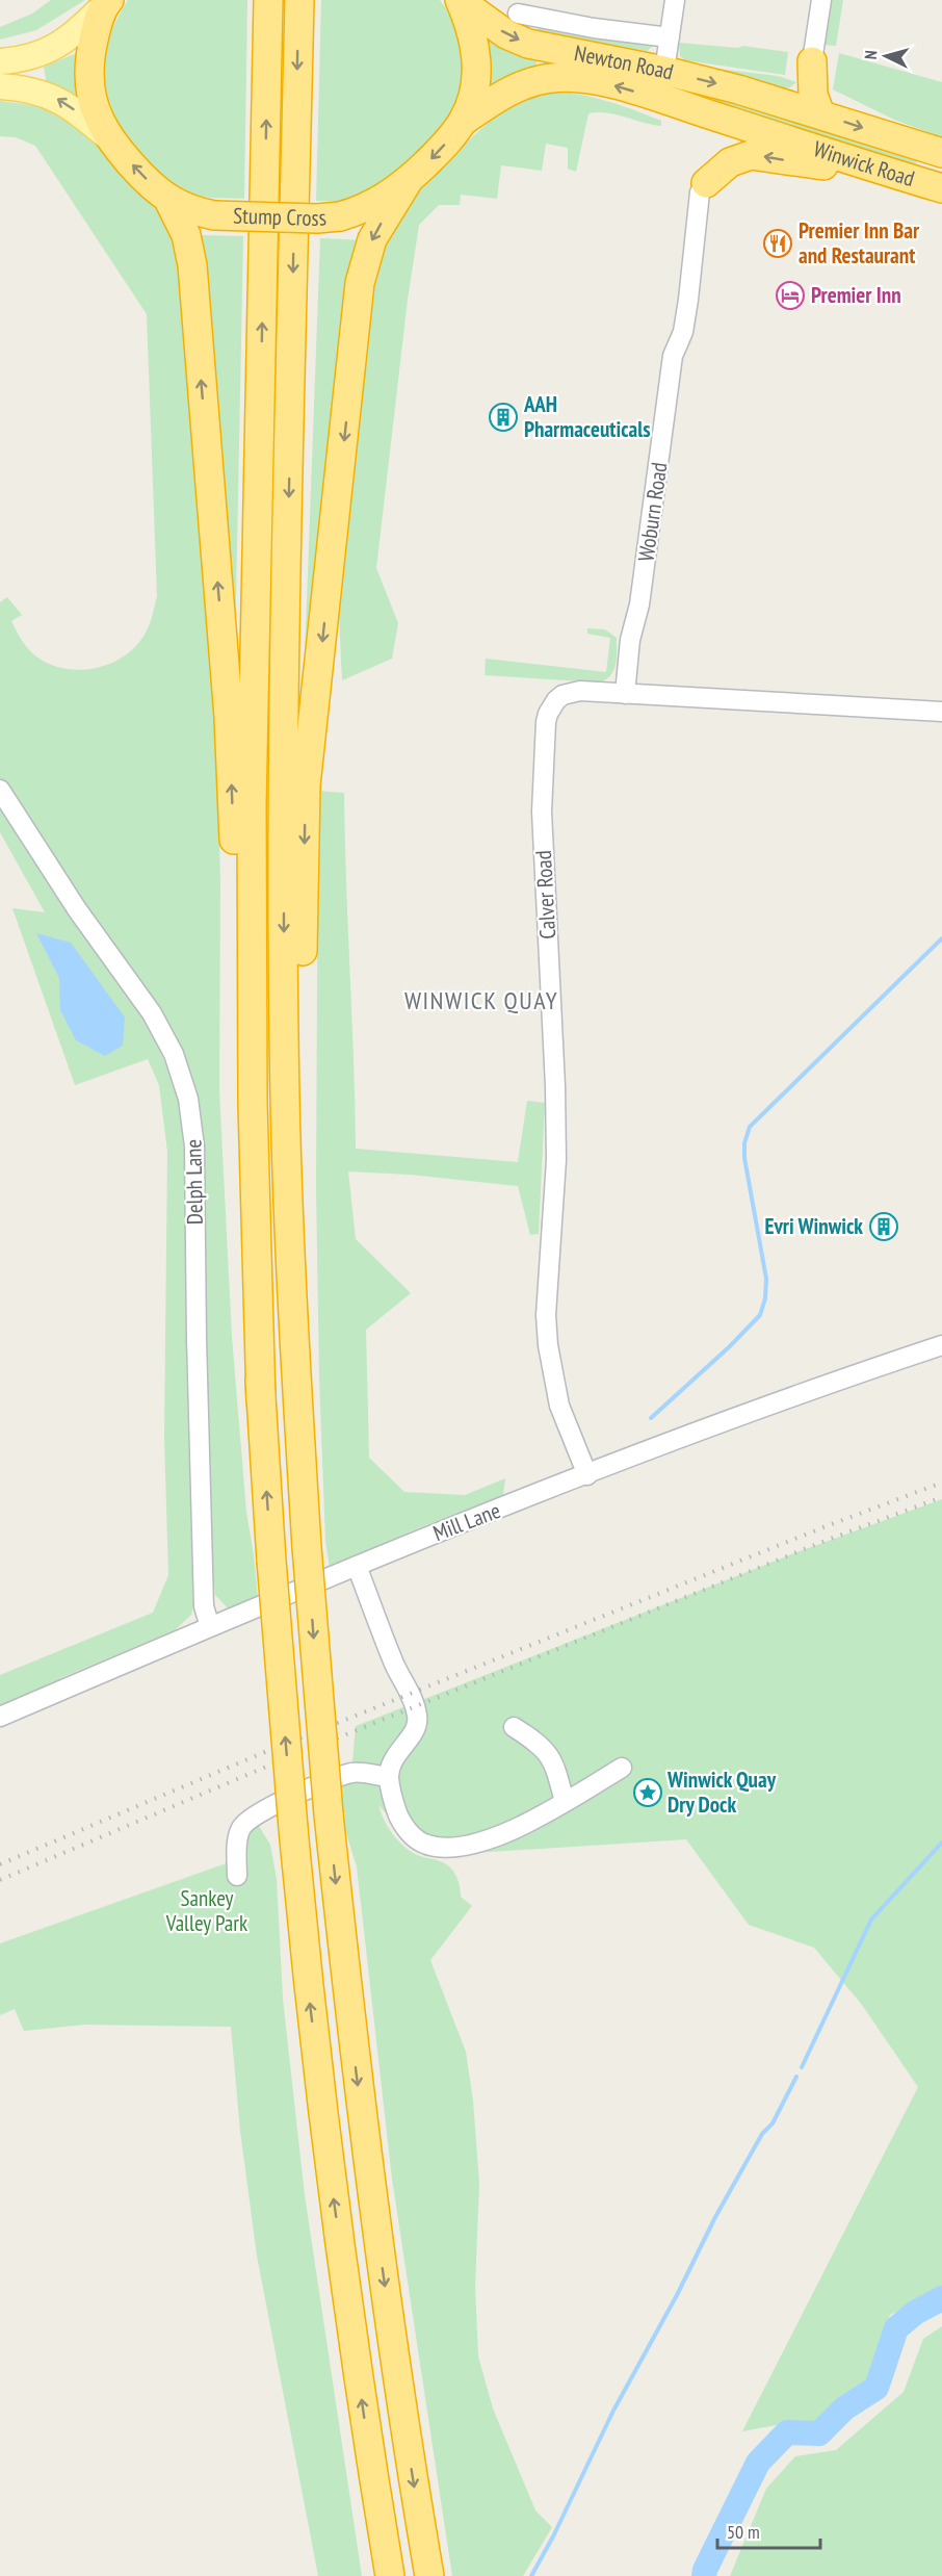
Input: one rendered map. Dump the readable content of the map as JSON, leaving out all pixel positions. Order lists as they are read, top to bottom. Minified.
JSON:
{"streets":{"highway":["Newton Road","Winwick Road","Stump Cross"],"street":["Woburn Road","Calver Road","Delph Lane","Mill Lane"]},"crossings":[["Newton Road","Winwick Road"],["Newton Road","Stump Cross"],["Woburn Road","Calver Road"],["Calver Road","Mill Lane"],["Delph Lane","Mill Lane"]],"districts":["WINWICK QUAY"],"parks":["Sankey Valley Park"],"places":{"restaurant":["Premier Inn Bar and Restaurant"],"hotel":["Premier Inn"],"building":["AAH Pharmaceuticals","Evri Winwick"],"place":["Winwick Quay Dry Dock"]},"scale_bar":"50 m","north":"left"}
